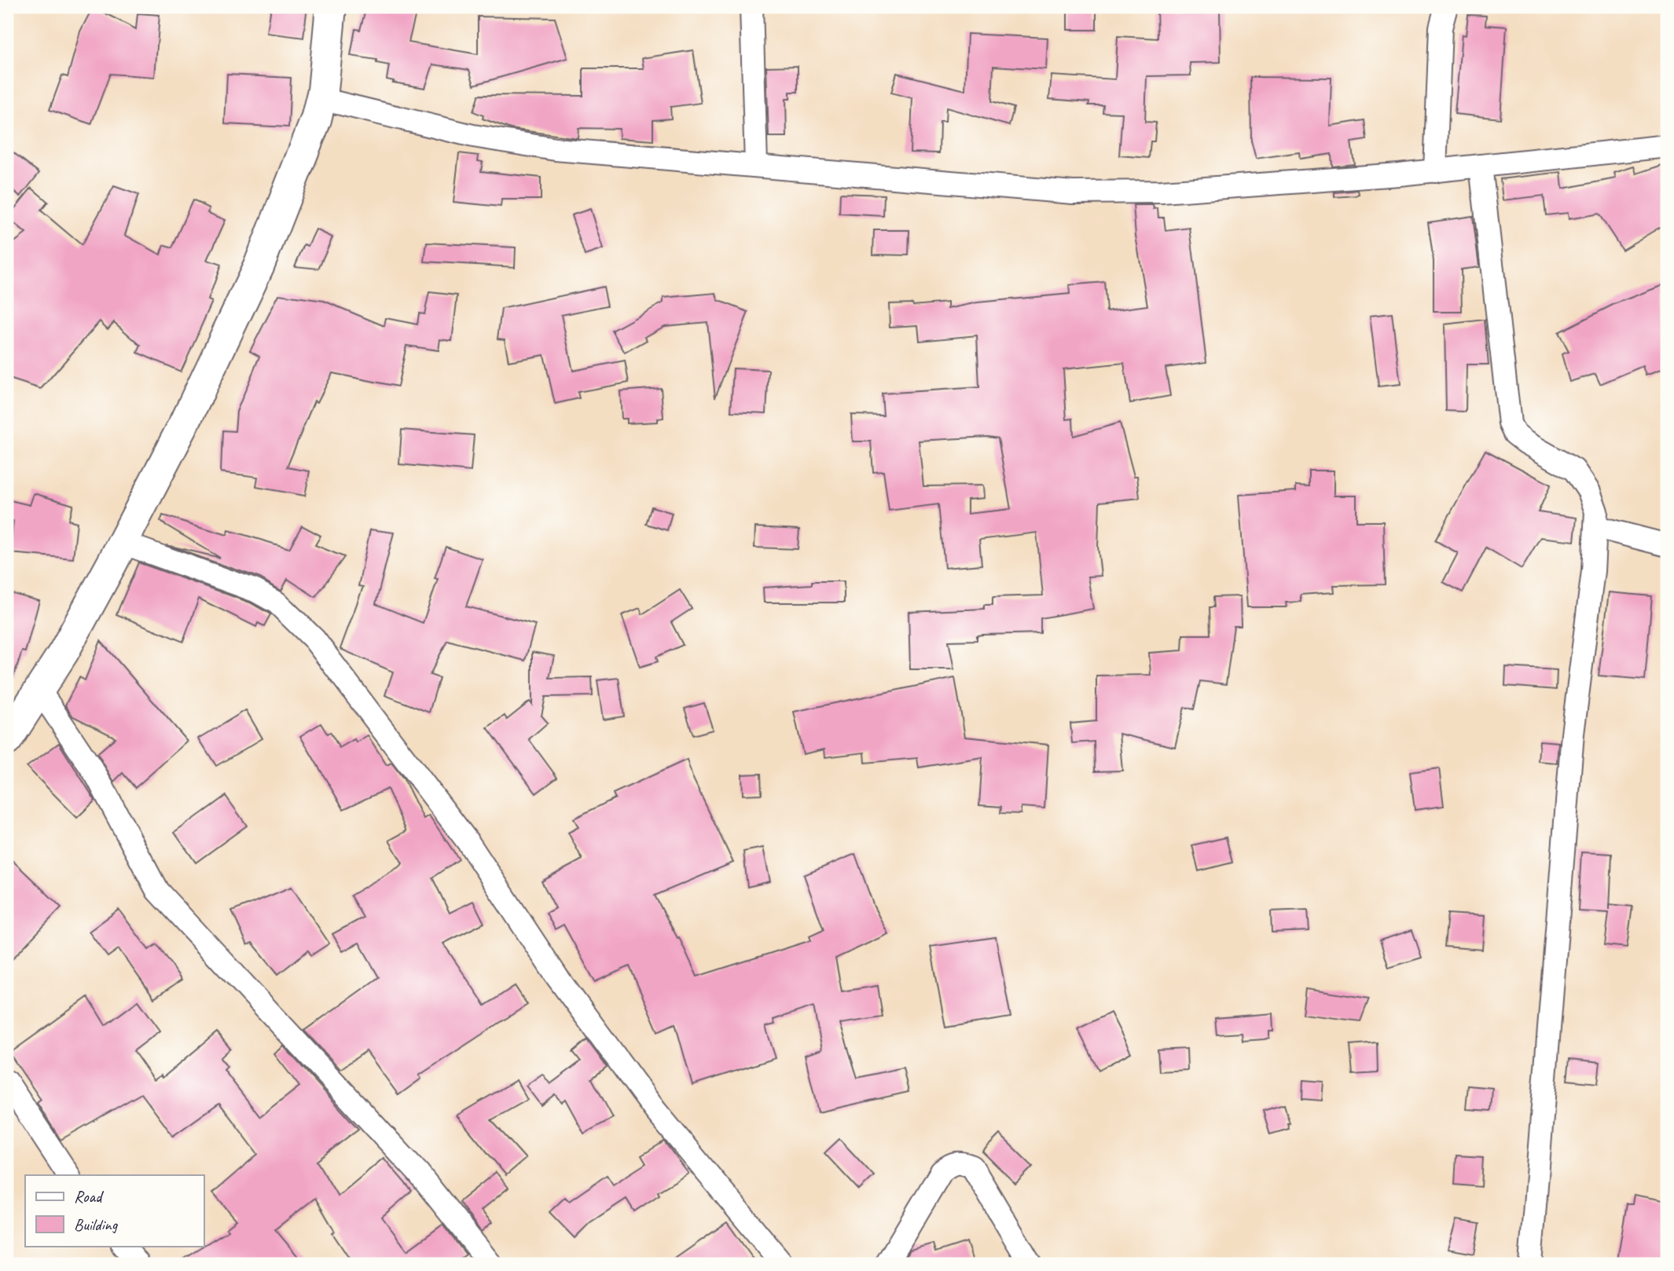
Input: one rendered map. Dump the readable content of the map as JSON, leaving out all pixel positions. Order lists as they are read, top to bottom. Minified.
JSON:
{"legend":["Road","Building"]}
